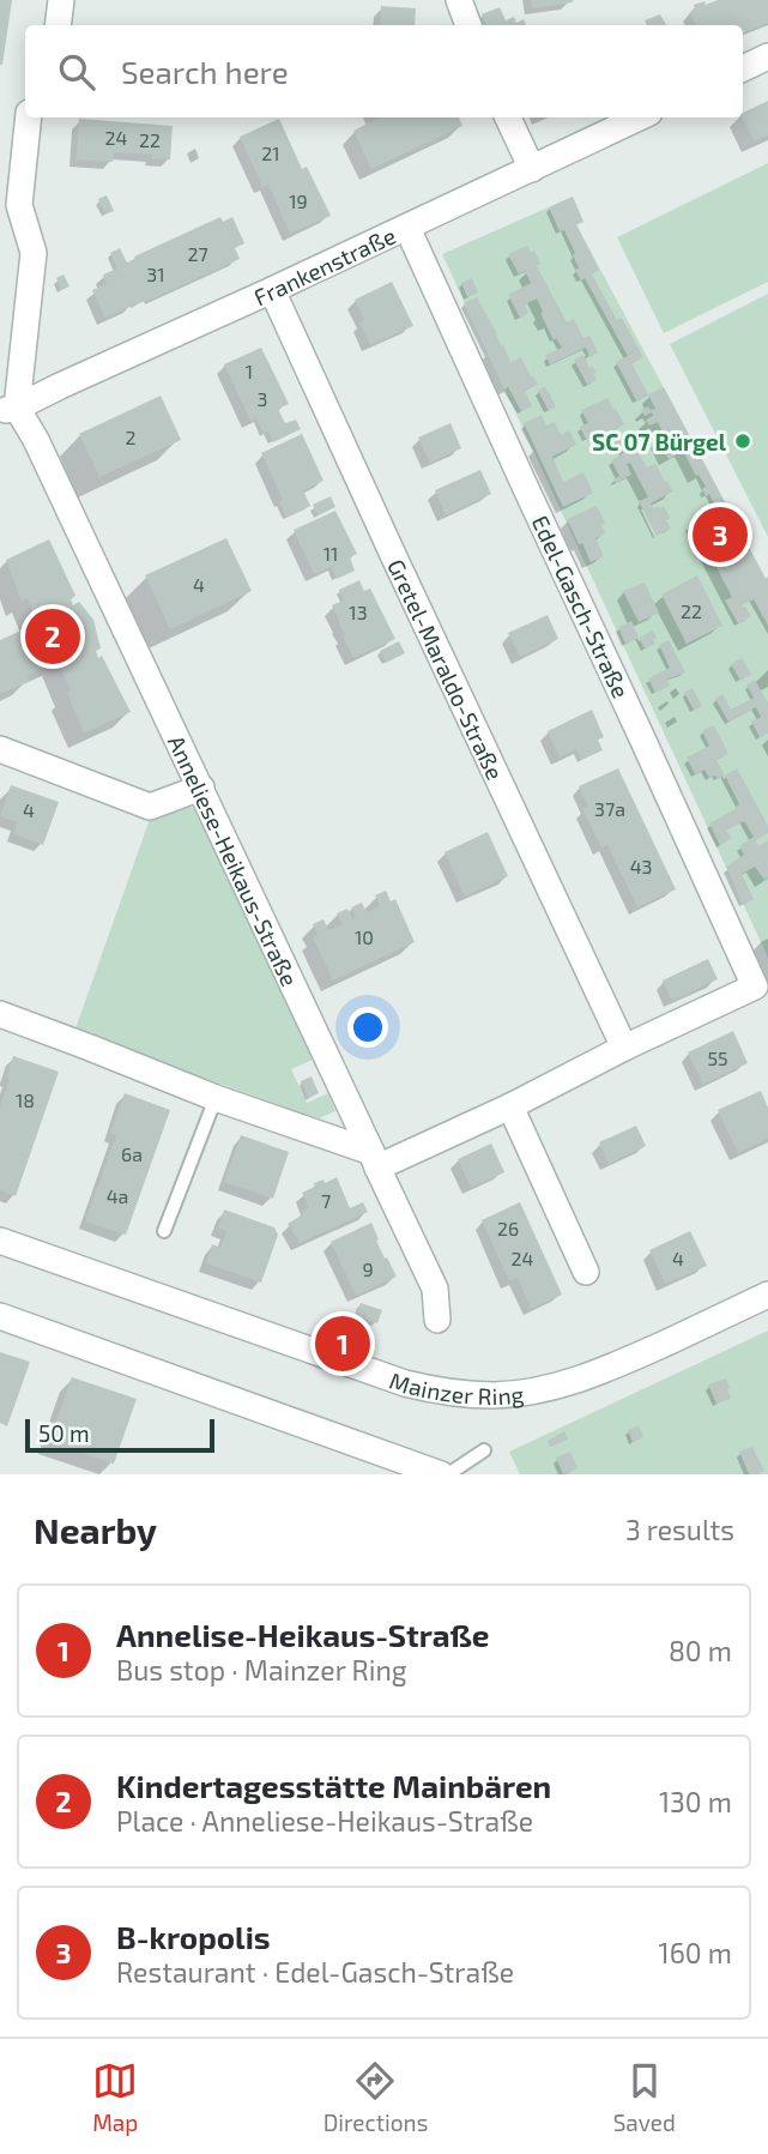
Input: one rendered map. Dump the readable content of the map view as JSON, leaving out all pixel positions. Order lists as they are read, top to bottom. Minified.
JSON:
{"streets":{"street":["Frankenstraße","Edel-Gasch-Straße","Gretel-Maraldo-Straße","Anneliese-Heikaus-Straße","Mainzer Ring"]},"crossings":[["Frankenstraße","Edel-Gasch-Straße"],["Frankenstraße","Gretel-Maraldo-Straße"],["Frankenstraße","Anneliese-Heikaus-Straße"],["Edel-Gasch-Straße","Gretel-Maraldo-Straße"]],"places":["SC 07 Bürgel"],"house_numbers":["24","22","21","19","27","31","1","3","2","11","4","22","13","37a","4","43","10","55","18","6a","4a","7","26","24","4","9"],"scale_bar":"50 m","page":{"search":"Search here","pins":["3","2","1"],"scale":"50 m","heading":["Nearby","3 results"],"list":[{"mark":"1","name":"Annelise-Heikaus-Straße","note":"Bus stop · Mainzer Ring","value":"80 m"},{"mark":"2","name":"Kindertagesstätte Mainbären","note":"Place · Anneliese-Heikaus-Straße","value":"130 m"},{"mark":"3","name":"B-kropolis","note":"Restaurant · Edel-Gasch-Straße","value":"160 m"}],"nav":["Map","Directions","Saved"]}}
